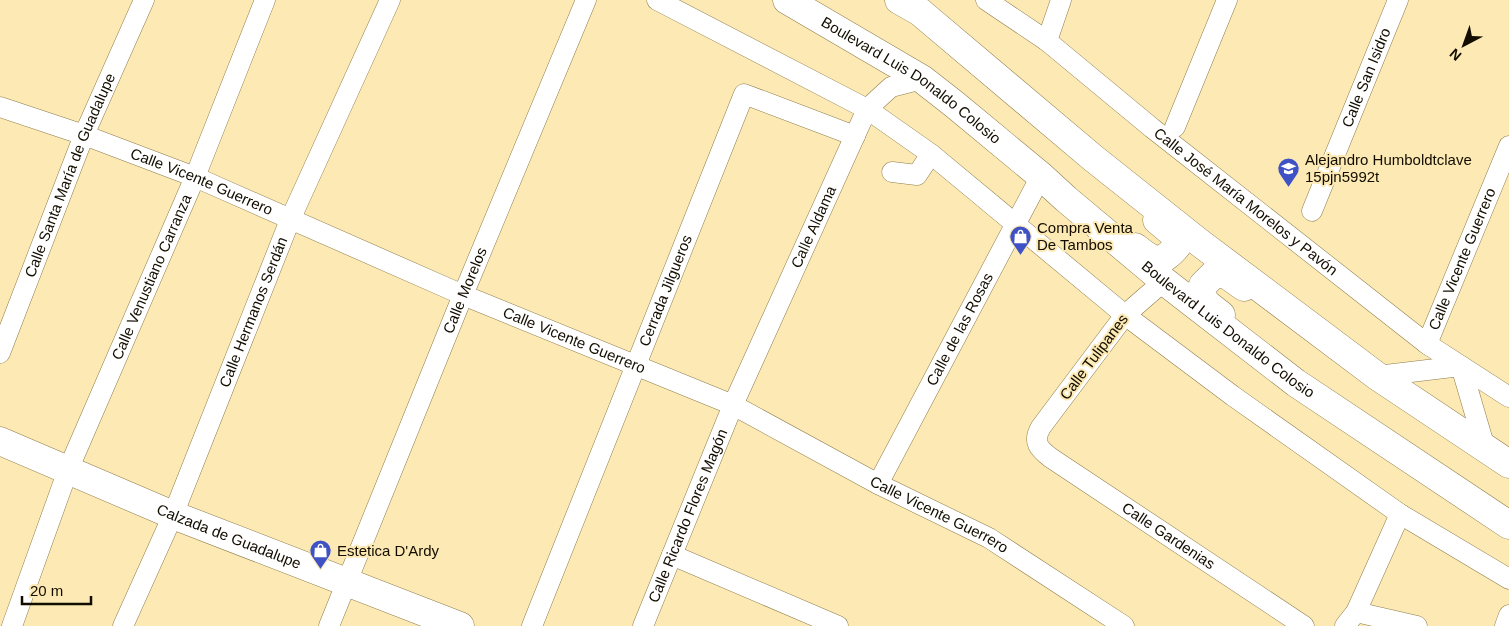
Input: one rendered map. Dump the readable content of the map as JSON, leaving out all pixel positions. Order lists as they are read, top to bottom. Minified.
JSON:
{"streets":{"main road":["Boulevard Luis Donaldo Colosio","Calzada de Guadalupe"],"street":["Calle San Isidro","Calle Santa María de Guadalupe","Calle Vicente Guerrero","Calle José María Morelos y Pavón","Calle Aldama","Calle Venustiano Carranza","Calle Morelos","Cerrada Jilgueros","Calle Hermanos Serdán","Calle de las Rosas","Calle Tulipanes","Calle Ricardo Flores Magón","Calle Gardenias"]},"crossings":[["Boulevard Luis Donaldo Colosio","Calle Aldama"],["Boulevard Luis Donaldo Colosio","Calle de las Rosas"],["Boulevard Luis Donaldo Colosio","Calle Tulipanes"],["Calle Santa María de Guadalupe","Calle Vicente Guerrero"],["Calle Vicente Guerrero","Calle José María Morelos y Pavón"],["Calle Vicente Guerrero","Calle Aldama"],["Calle Vicente Guerrero","Calle Venustiano Carranza"],["Calle Vicente Guerrero","Calle Morelos"],["Calle Vicente Guerrero","Cerrada Jilgueros"],["Calle Vicente Guerrero","Calle Hermanos Serdán"],["Calle Vicente Guerrero","Calle de las Rosas"],["Calle Vicente Guerrero","Calle Ricardo Flores Magón"],["Calle Aldama","Cerrada Jilgueros"],["Calle Aldama","Calle Ricardo Flores Magón"],["Calle Venustiano Carranza","Calzada de Guadalupe"],["Calle Morelos","Calzada de Guadalupe"],["Calle Hermanos Serdán","Calzada de Guadalupe"],["Calle Tulipanes","Calle Gardenias"]],"places":{"school or university":["Alejandro Humboldtclave 15pjn5992t"],"shop":["Compra Venta De Tambos","Estetica D'Ardy"]},"scale_bar":"20 m","north":"bottom left"}
